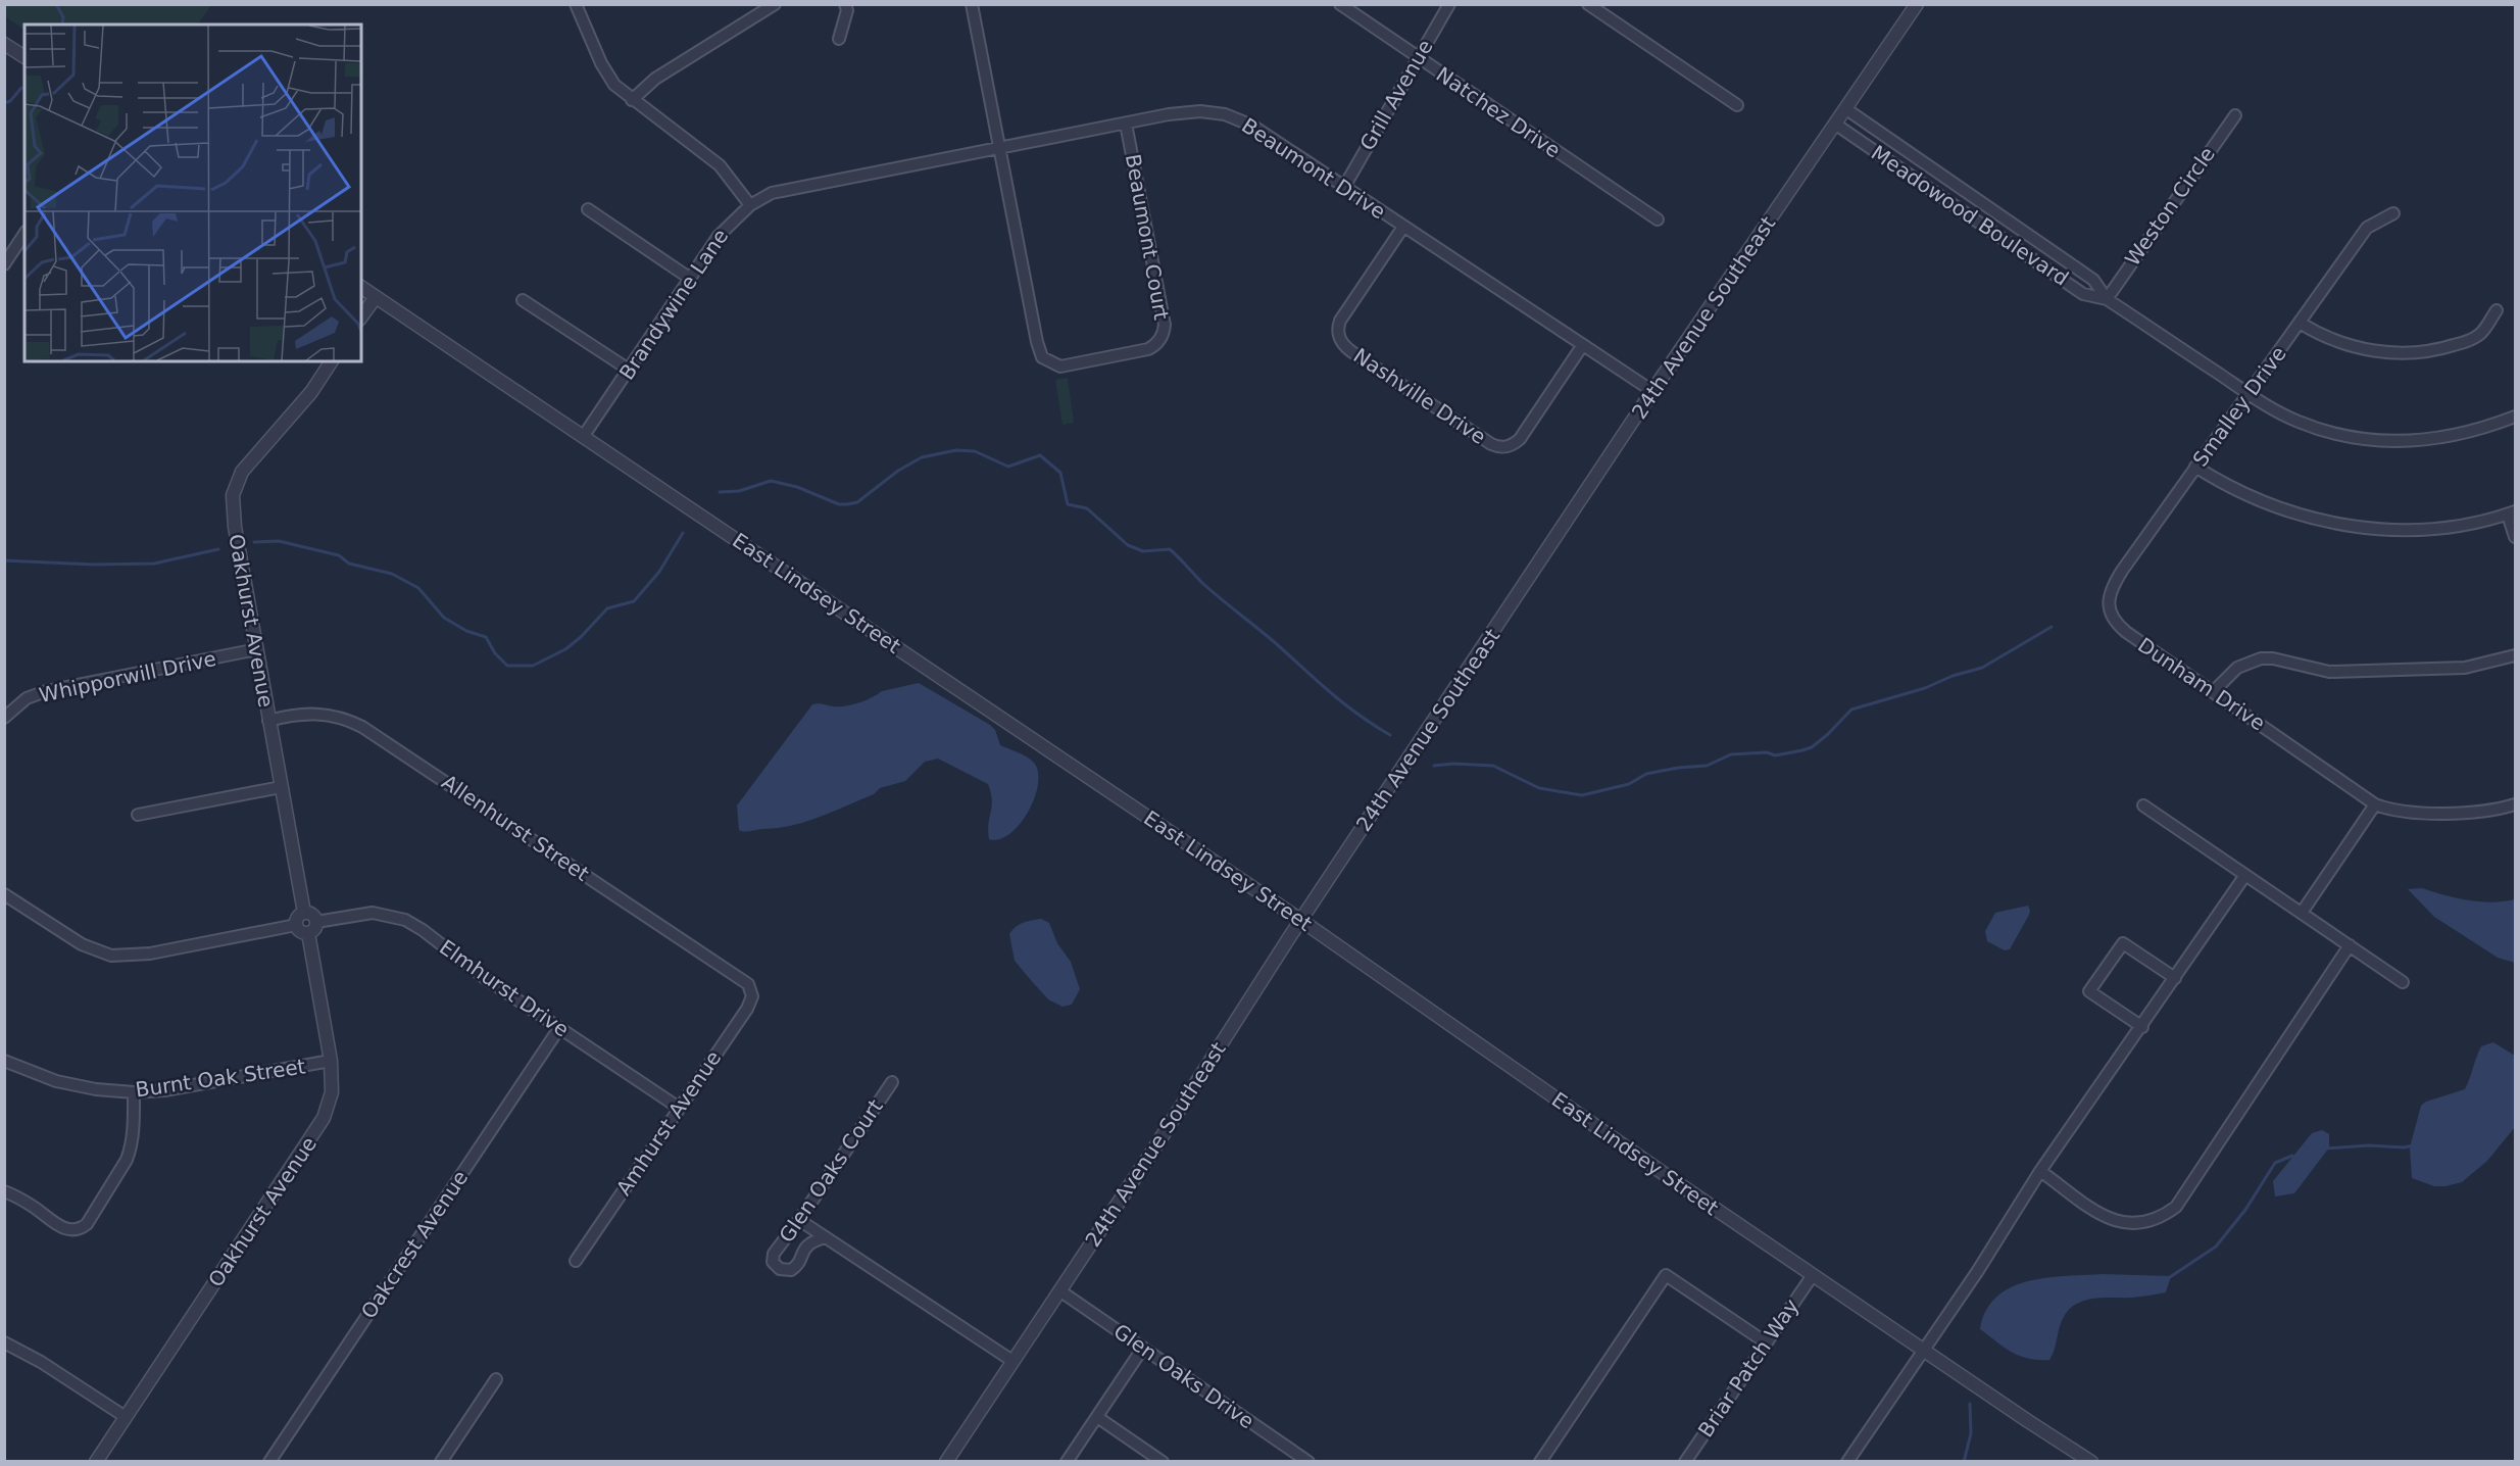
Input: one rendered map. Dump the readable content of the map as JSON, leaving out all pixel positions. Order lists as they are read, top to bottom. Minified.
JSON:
{"streets":{"street":["Grill Avenue","Natchez Drive","Beaumont Drive","Weston Circle","Meadowood Boulevard","Beaumont Court","Brandywine Lane","24th Avenue Southeast","Nashville Drive","Smalley Drive","East Lindsey Street","Oakhurst Avenue","Whipporwill Drive","Dunham Drive","Allenhurst Street","Elmhurst Drive","Burnt Oak Street","Amhurst Avenue","Glen Oaks Court","Oakcrest Avenue","Briar Patch Way","Glen Oaks Drive"]},"crossings":[["Grill Avenue","Natchez Drive"],["Grill Avenue","Beaumont Drive"],["Beaumont Drive","Beaumont Court"],["Beaumont Drive","Brandywine Lane"],["Beaumont Drive","24th Avenue Southeast"],["Beaumont Drive","Nashville Drive"],["Weston Circle","Meadowood Boulevard"],["Meadowood Boulevard","24th Avenue Southeast"],["Meadowood Boulevard","Smalley Drive"],["Beaumont Court","Brandywine Lane"],["Brandywine Lane","East Lindsey Street"],["24th Avenue Southeast","East Lindsey Street"],["24th Avenue Southeast","Glen Oaks Drive"],["Smalley Drive","Dunham Drive"],["East Lindsey Street","Briar Patch Way"],["Oakhurst Avenue","Whipporwill Drive"],["Oakhurst Avenue","Allenhurst Street"],["Oakhurst Avenue","Elmhurst Drive"],["Oakhurst Avenue","Burnt Oak Street"],["Allenhurst Street","Amhurst Avenue"],["Elmhurst Drive","Amhurst Avenue"],["Elmhurst Drive","Oakcrest Avenue"]]}
